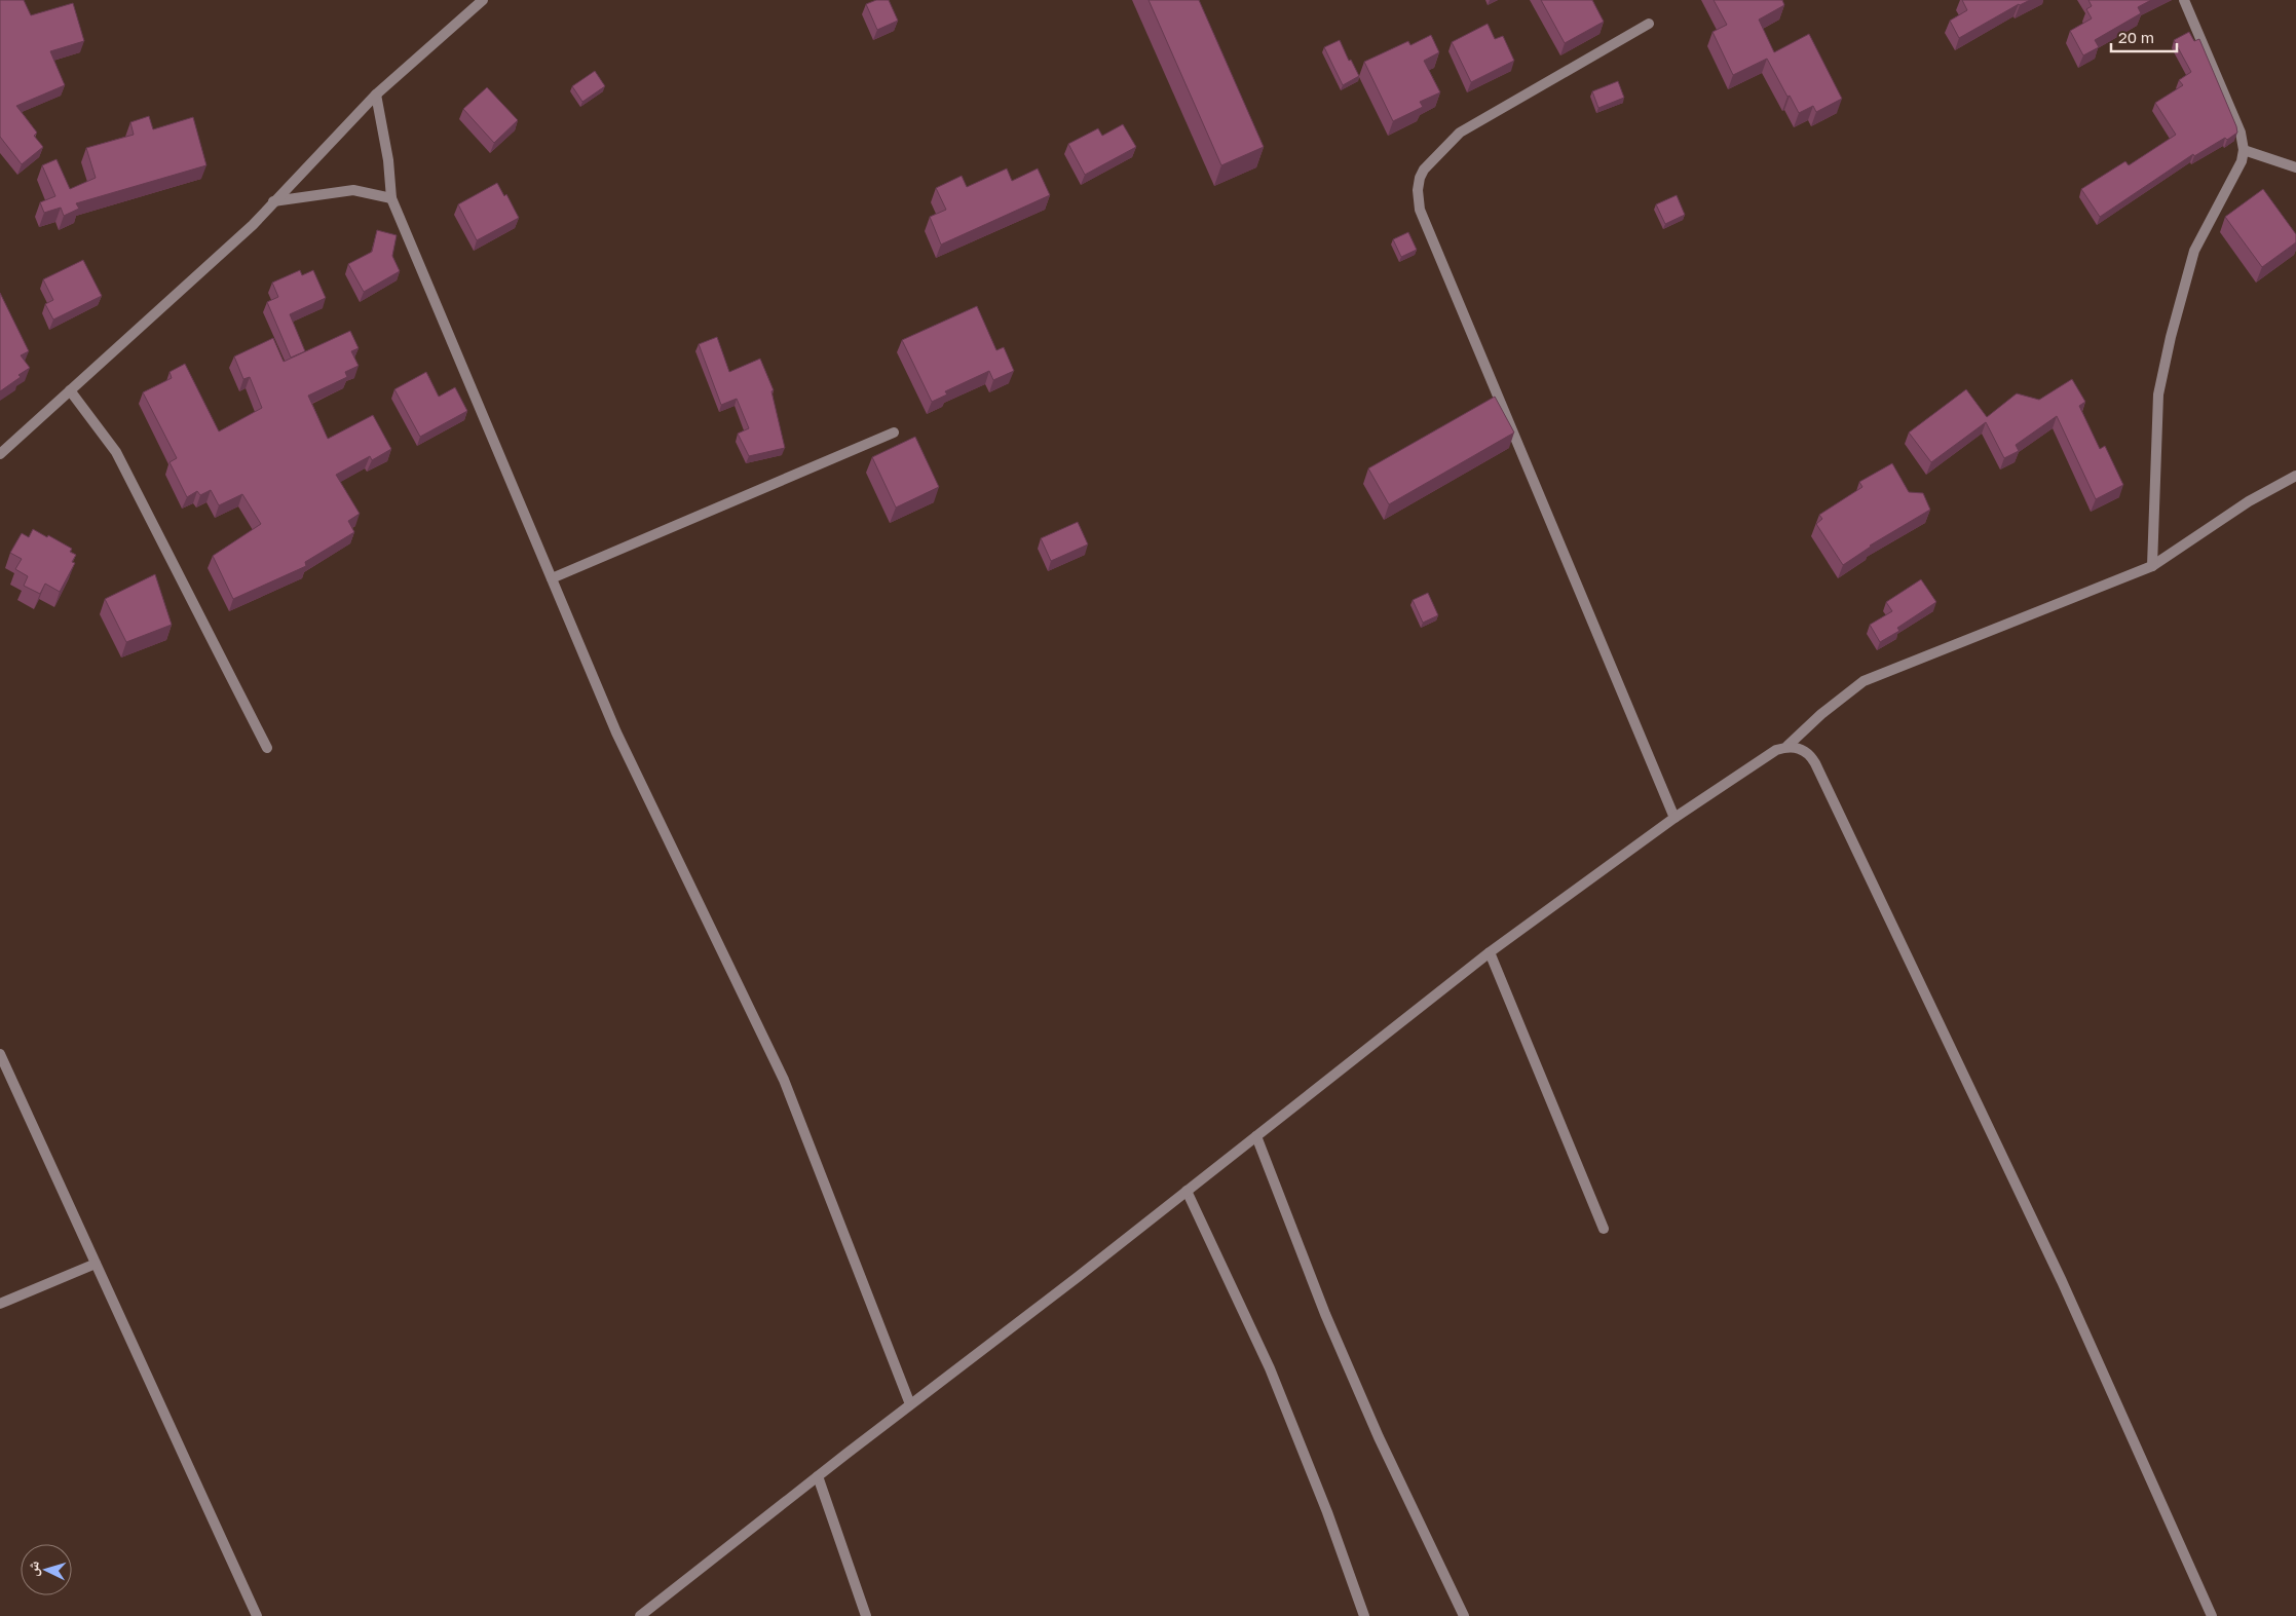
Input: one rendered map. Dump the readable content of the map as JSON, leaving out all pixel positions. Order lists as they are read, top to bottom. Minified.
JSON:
{"scale_bar":"20 m","north":"left"}
